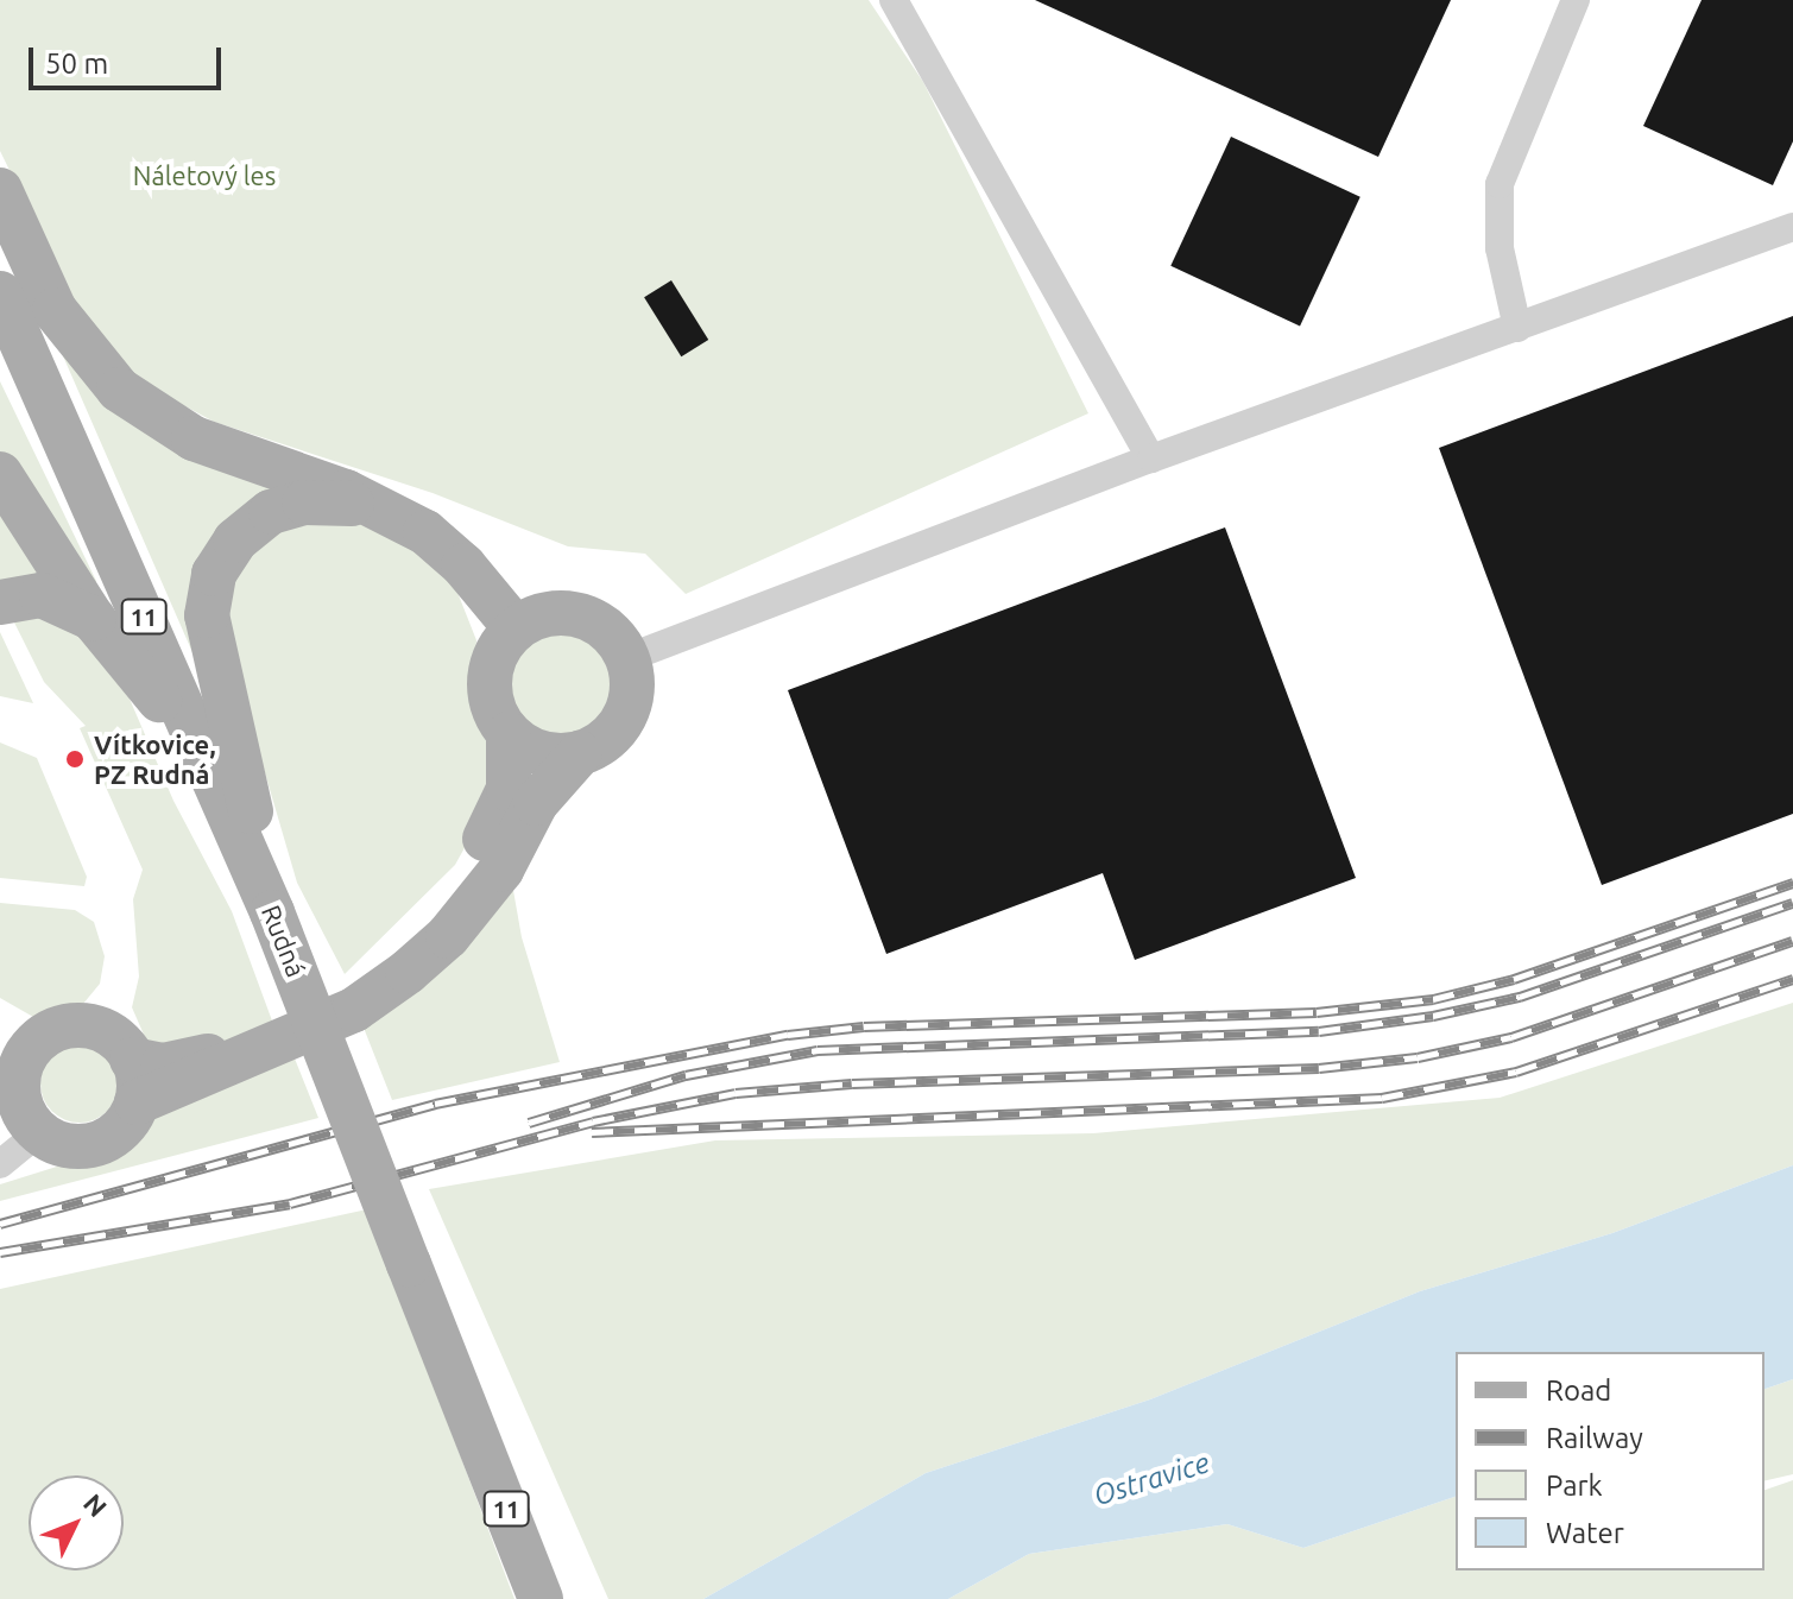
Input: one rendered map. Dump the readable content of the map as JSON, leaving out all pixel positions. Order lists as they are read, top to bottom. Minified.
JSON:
{"streets":{"main road":["11","Rudná"]},"water":["Ostravice"],"parks":["Náletový les"],"places":["Vítkovice, PZ Rudná"],"legend":["Road","Railway","Park","Water"],"scale_bar":"50 m","north":"top right"}
